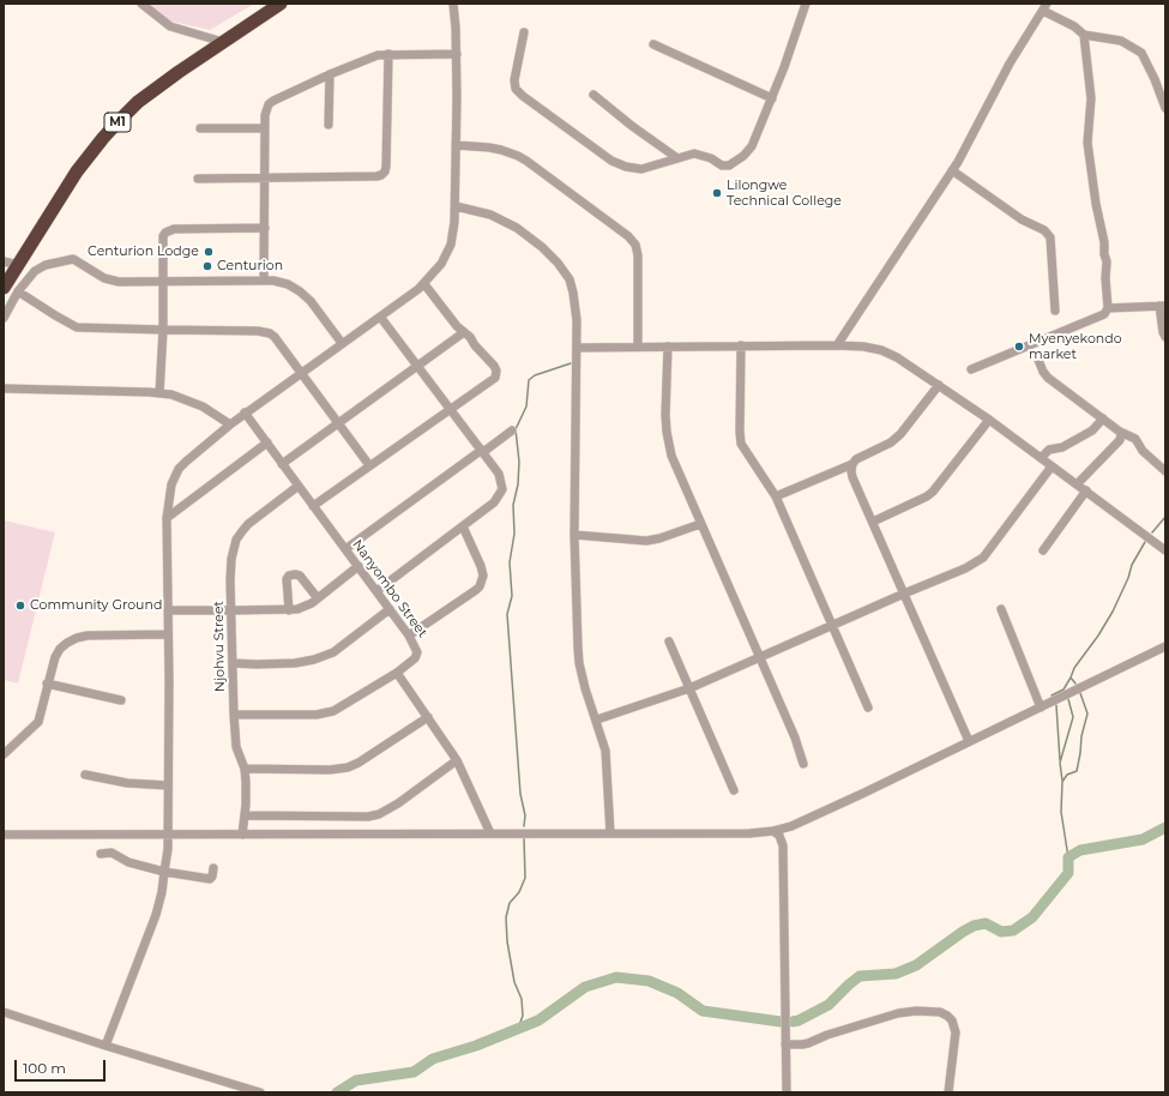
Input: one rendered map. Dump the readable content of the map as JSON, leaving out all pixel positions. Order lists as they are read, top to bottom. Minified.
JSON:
{"streets":{"highway":["M1"],"street":["Nanyombo Street","Njohvu Street"]},"crossings":[["Nanyombo Street","Njohvu Street"]],"places":["Lilongwe Technical College","Centurion Lodge","Centurion","Myenyekondo market","Community Ground"],"scale_bar":"100 m"}
